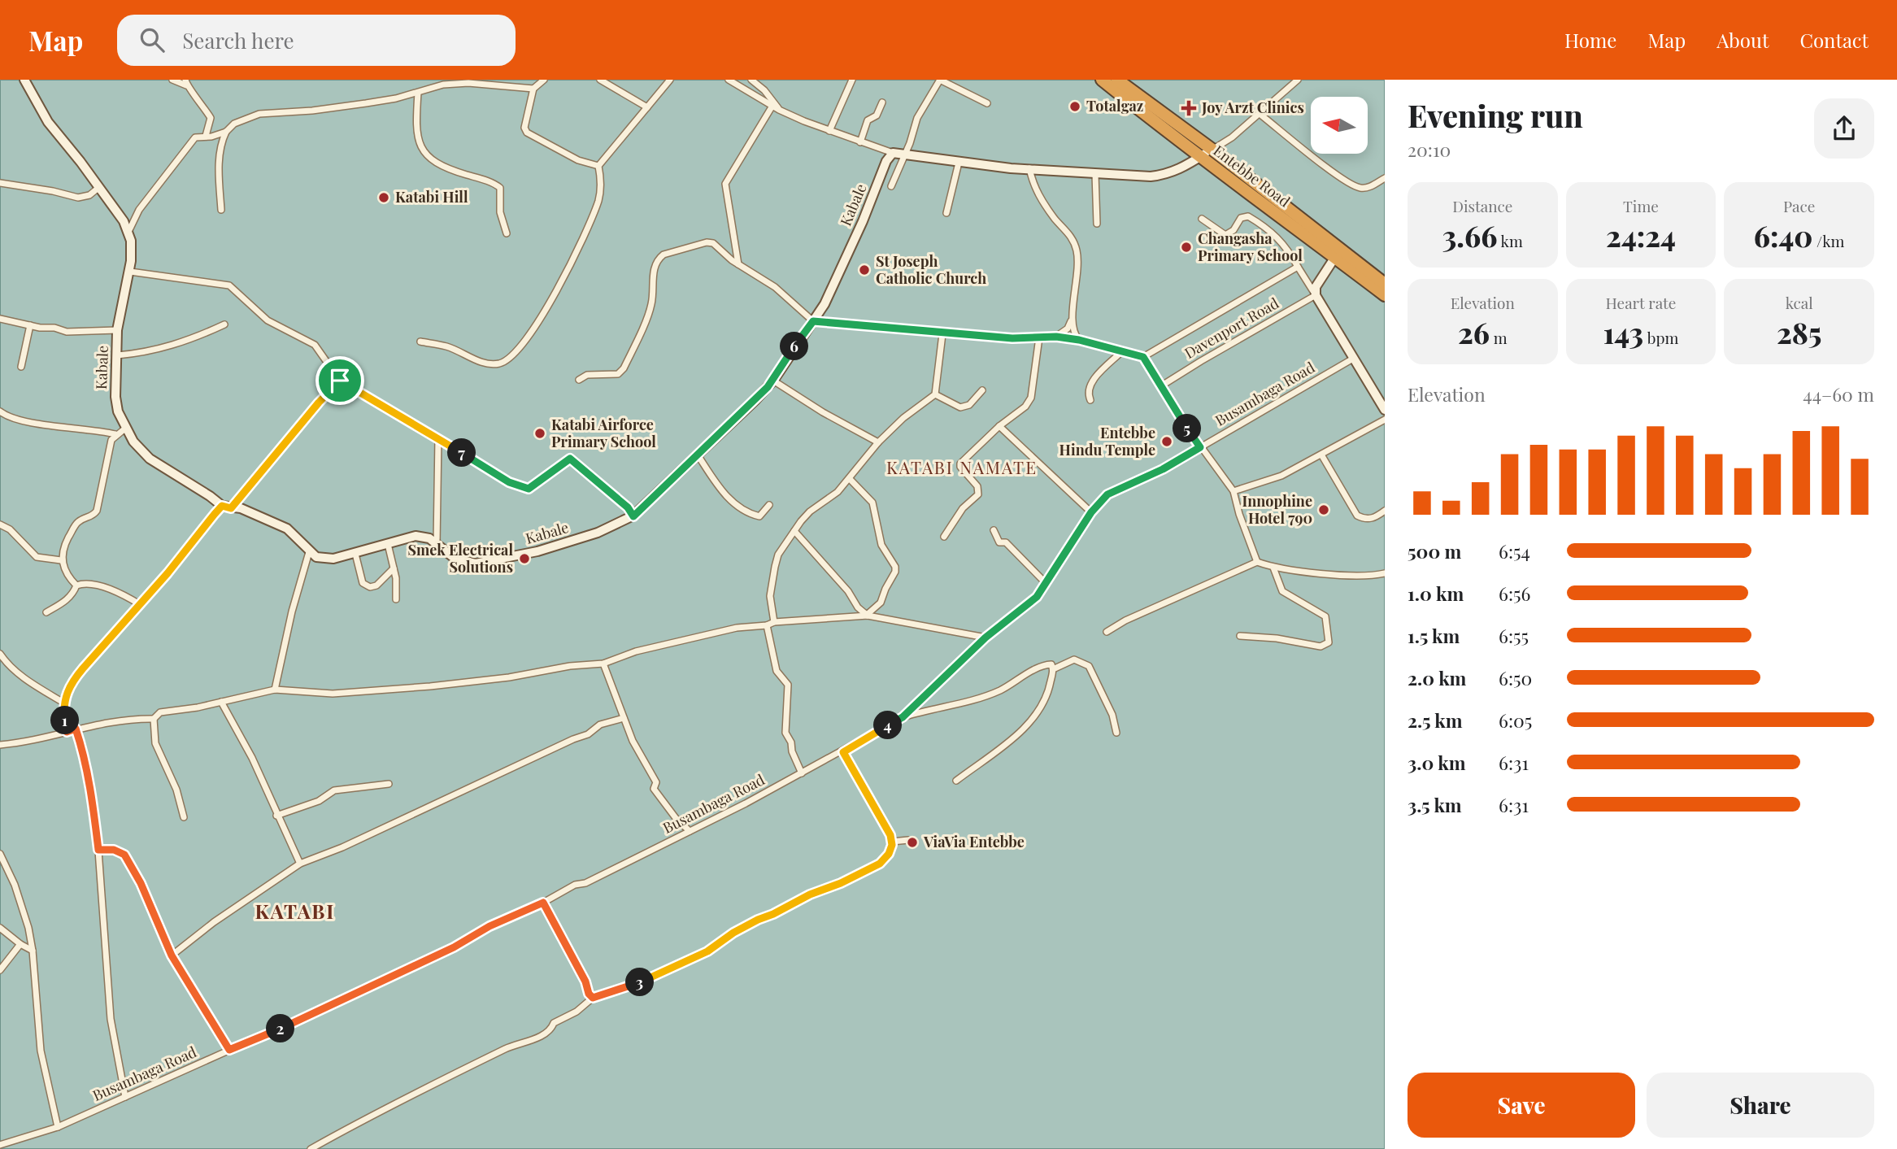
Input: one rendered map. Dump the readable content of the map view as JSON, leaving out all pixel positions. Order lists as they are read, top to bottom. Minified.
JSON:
{"streets":{"highway":["Entebbe Road"],"street":["Kabale","Davenport Road","Busambaga Road"]},"districts":["KATABI NAMATE","KATABI"],"places":{"other":["Totalgaz","Katabi Hill","Changasha Primary School","St Joseph Catholic Church","Katabi Airforce Primary School","Entebbe Hindu Temple","Innophine Hotel 790","Smek Electrical Solutions","ViaVia Entebbe"],"health":["Joy Arzt Clinics"]},"north":"left","page":{"header":"Map","search":"Search here","nav":["Home","Map","About","Contact"],"heading":["Evening run","20:10"],"stats":[["Distance","3.66 km"],["Time","24:24"],["Pace","6:40 /km"],["Elevation","26 m"],["Heart rate","143 bpm"],["kcal","285"]],"pins":["6","5","7","1","4","3","2"],"chart":["Elevation","44–60 m"],"list":[{"name":"500 m","note":"6:54"},{"name":"1.0 km","note":"6:56"},{"name":"1.5 km","note":"6:55"},{"name":"2.0 km","note":"6:50"},{"name":"2.5 km","note":"6:05"},{"name":"3.0 km","note":"6:31"},{"name":"3.5 km","note":"6:31"}],"buttons":["Save","Share"]}}
